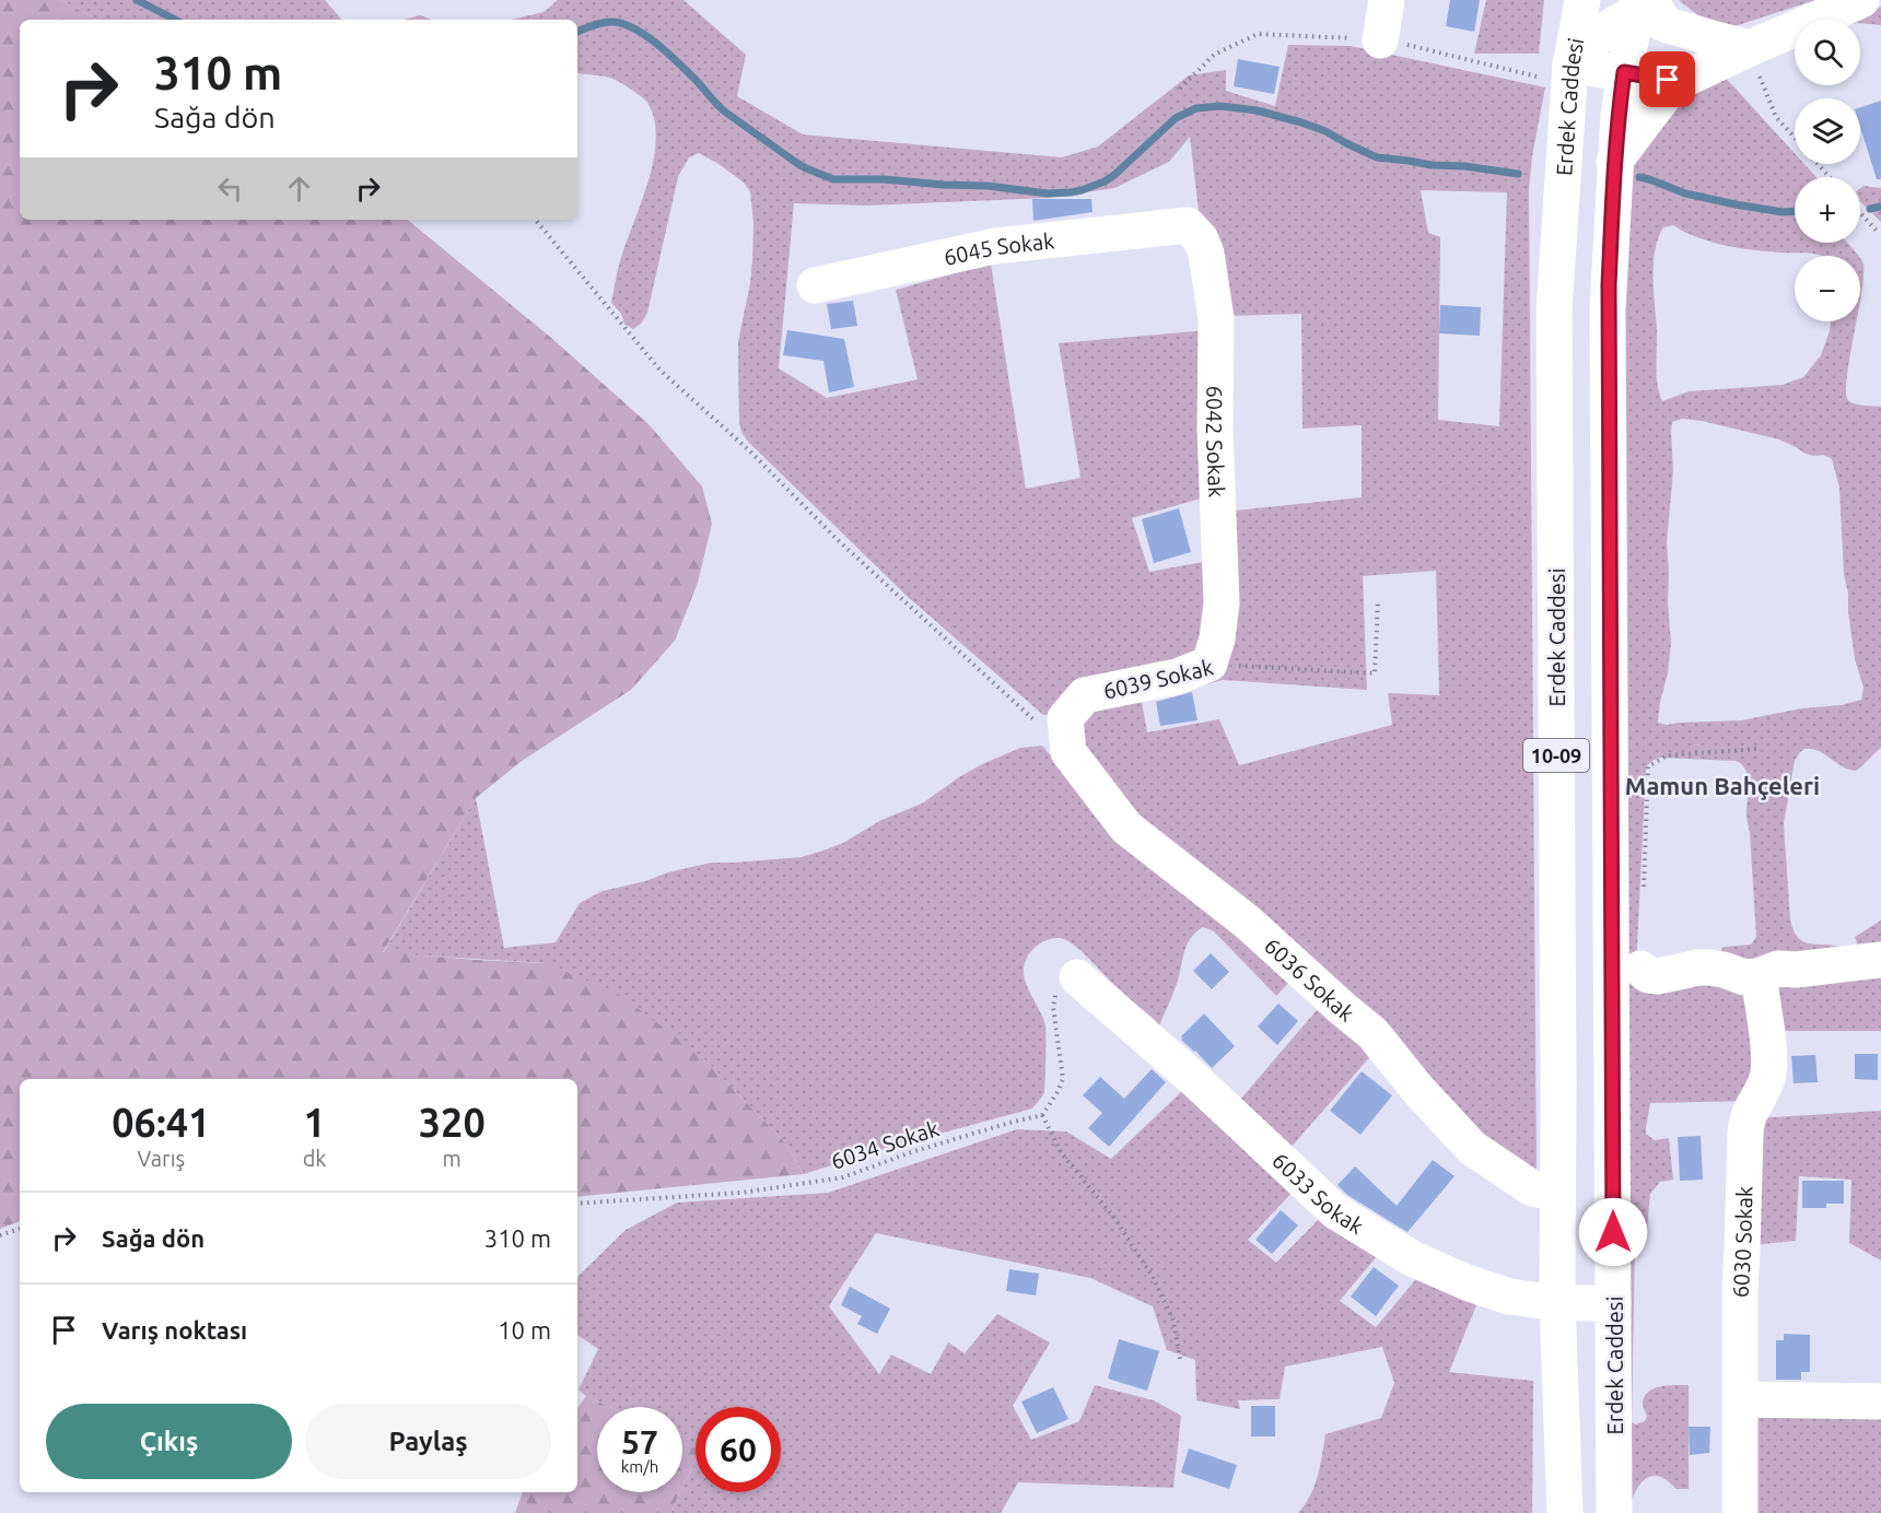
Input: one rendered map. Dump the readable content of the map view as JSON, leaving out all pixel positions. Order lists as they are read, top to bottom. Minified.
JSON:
{"streets":{"main road":["Erdek Caddesi","6045 Sokak","6042 Sokak","6039 Sokak","10-09","6036 Sokak","6033 Sokak","6030 Sokak"],"path":["6034 Sokak"]},"crossings":[["Erdek Caddesi","6036 Sokak"],["Erdek Caddesi","6033 Sokak"],["6045 Sokak","6042 Sokak"],["6042 Sokak","6039 Sokak"],["6039 Sokak","6036 Sokak"]],"districts":["Mamun Bahçeleri"],"page":{"map_buttons":["+","−"],"turn":["310 m","Sağa dön"],"eta":["06:41","Varış","1","dk","320","m"],"list":[{"name":"Sağa dön","value":"310 m"},{"name":"Varış noktası","value":"10 m"}],"buttons":["Çıkış","Paylaş"],"speed":"57 km/h","limit":"60"}}
